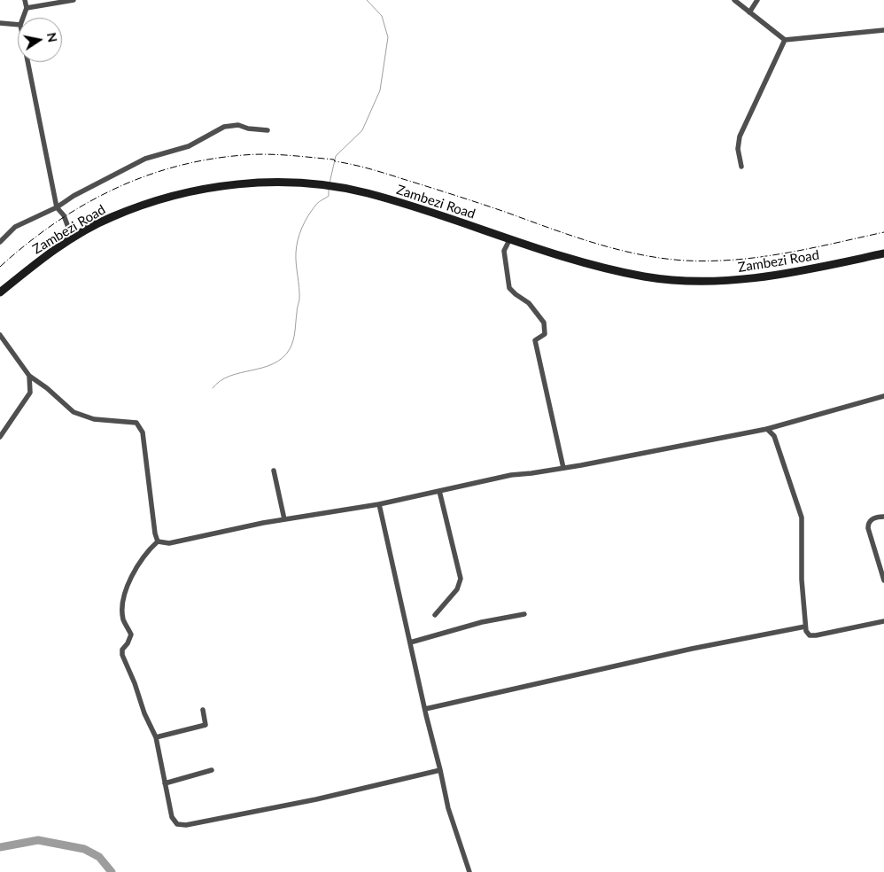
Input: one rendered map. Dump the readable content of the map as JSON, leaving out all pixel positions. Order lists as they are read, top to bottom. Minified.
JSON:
{"streets":{"main road":["Zambezi Road"]},"north":"right"}
